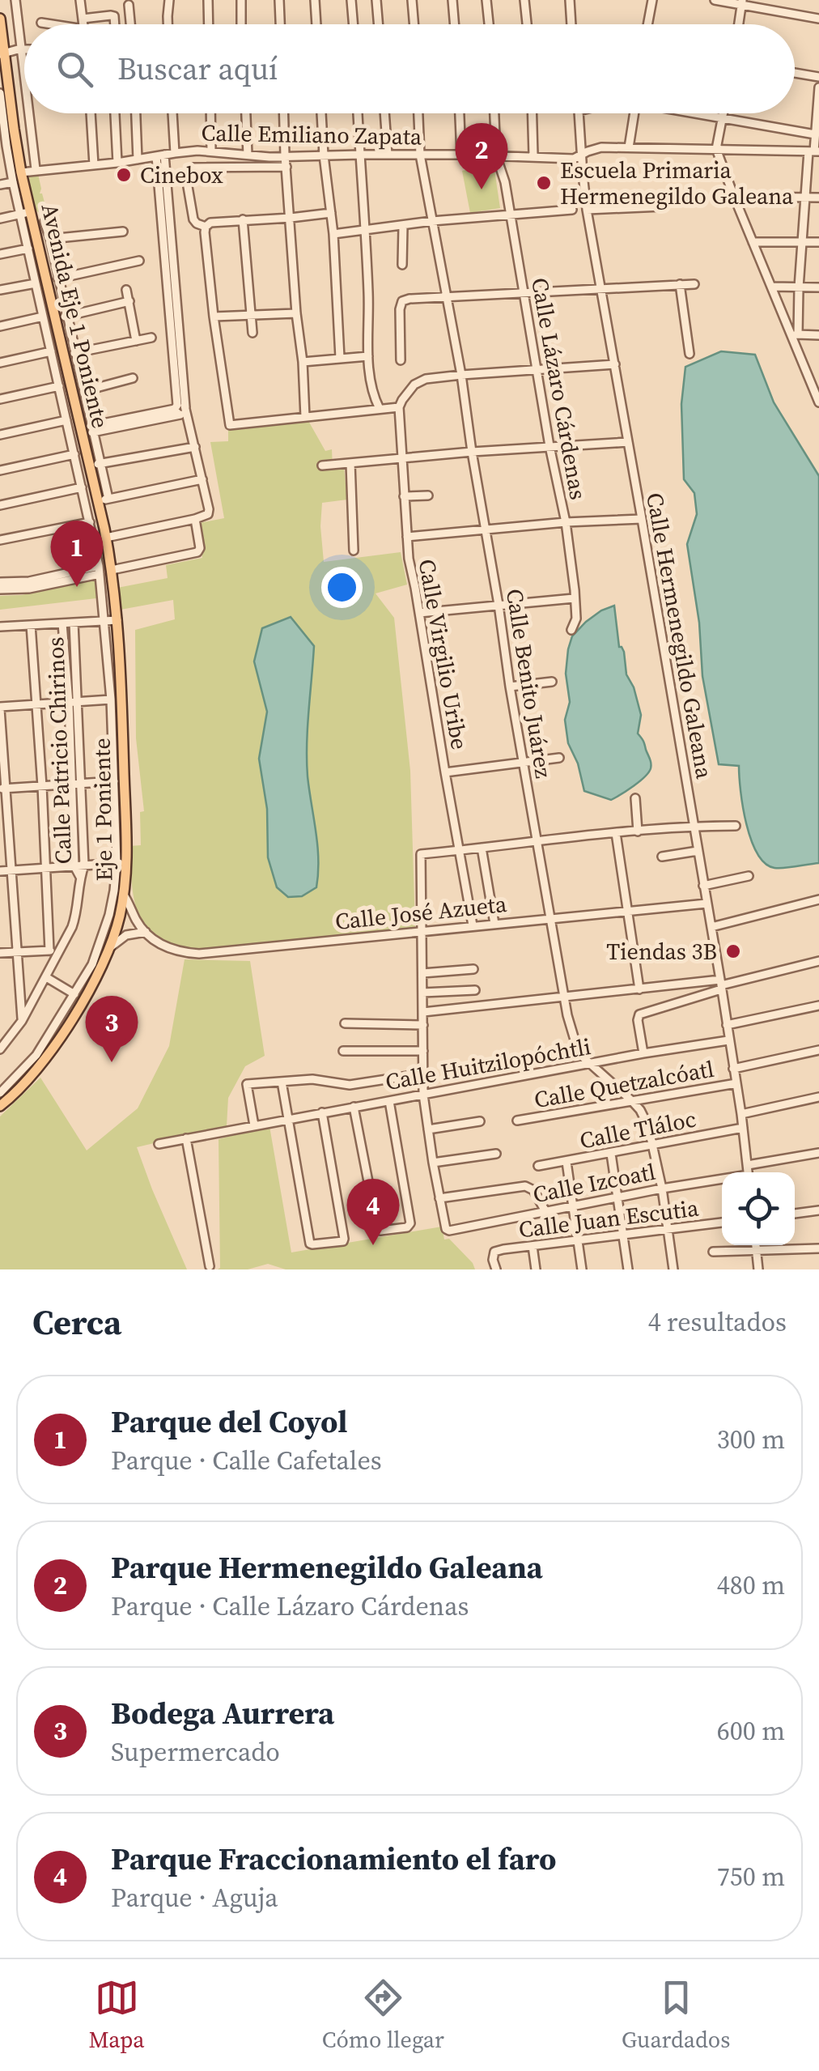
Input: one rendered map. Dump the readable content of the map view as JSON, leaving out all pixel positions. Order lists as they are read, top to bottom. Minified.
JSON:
{"streets":{"main road":["Avenida Eje 1 Poniente","Eje 1 Poniente"],"street":["Calle Emiliano Zapata","Calle Lázaro Cárdenas","Calle Hermenegildo Galeana","Calle Virgilio Uribe","Calle Benito Juárez","Calle Patricio Chirinos","Calle José Azueta","Calle Huitzilopóchtli","Calle Quetzalcóatl","Calle Tláloc","Calle Izcoatl","Calle Juan Escutia"]},"crossings":[["Calle Emiliano Zapata","Avenida Eje 1 Poniente"],["Calle Emiliano Zapata","Calle Lázaro Cárdenas"],["Calle Emiliano Zapata","Calle Hermenegildo Galeana"],["Calle Emiliano Zapata","Calle Benito Juárez"],["Avenida Eje 1 Poniente","Eje 1 Poniente"],["Calle Hermenegildo Galeana","Calle José Azueta"],["Calle Hermenegildo Galeana","Calle Huitzilopóchtli"],["Calle Hermenegildo Galeana","Calle Quetzalcóatl"],["Calle Hermenegildo Galeana","Calle Tláloc"],["Calle Virgilio Uribe","Calle José Azueta"],["Calle Benito Juárez","Calle José Azueta"],["Calle Benito Juárez","Calle Huitzilopóchtli"],["Calle Benito Juárez","Calle Quetzalcóatl"],["Calle Benito Juárez","Calle Tláloc"],["Calle Benito Juárez","Calle Izcoatl"],["Calle Benito Juárez","Calle Juan Escutia"]],"places":["Cinebox","Escuela Primaria Hermenegildo Galeana","Tiendas 3B"],"page":{"search":"Buscar aquí","pins":["2","1","3","4"],"heading":["Cerca","4 resultados"],"list":[{"mark":"1","name":"Parque del Coyol","note":"Parque · Calle Cafetales","value":"300 m"},{"mark":"2","name":"Parque Hermenegildo Galeana","note":"Parque · Calle Lázaro Cárdenas","value":"480 m"},{"mark":"3","name":"Bodega Aurrera","note":"Supermercado","value":"600 m"},{"mark":"4","name":"Parque Fraccionamiento el faro","note":"Parque · Aguja","value":"750 m"}],"nav":["Mapa","Cómo llegar","Guardados"]}}
